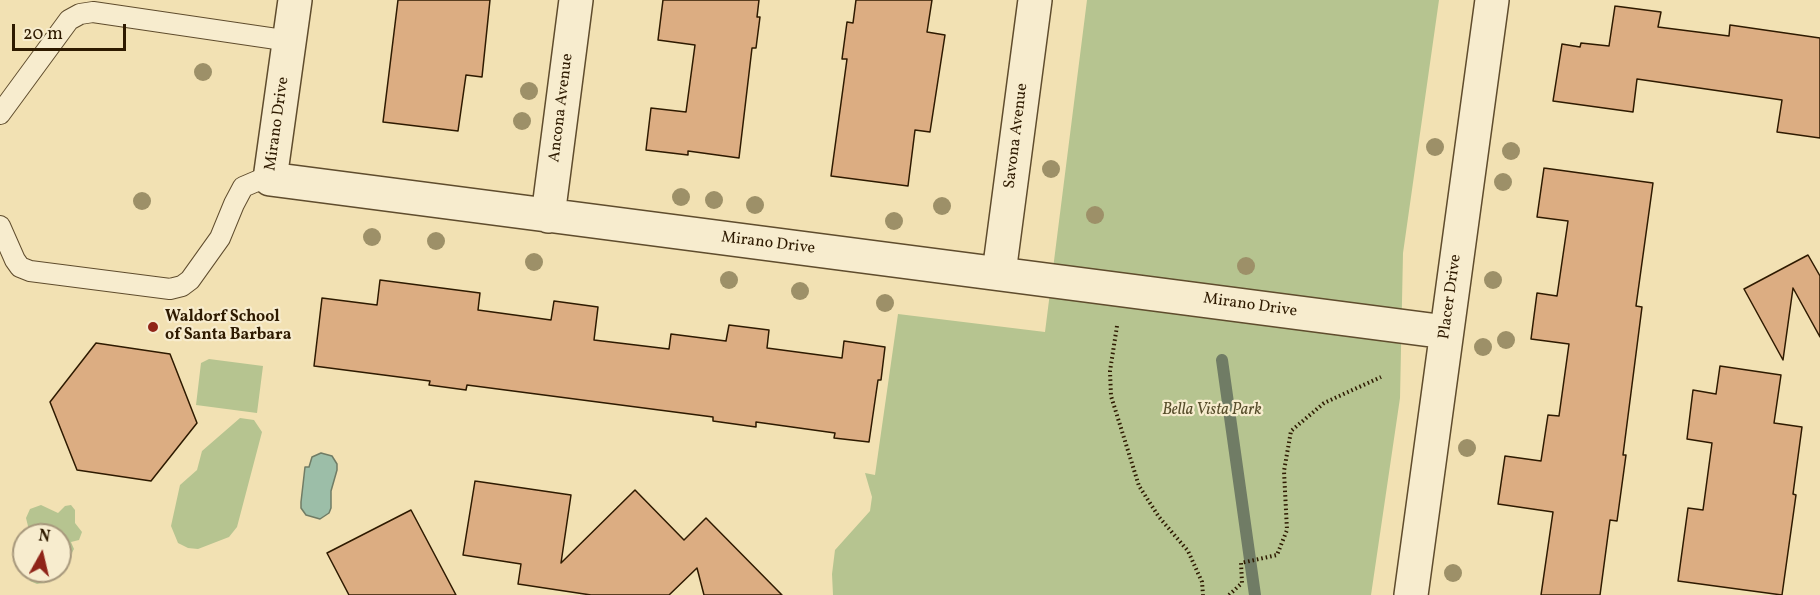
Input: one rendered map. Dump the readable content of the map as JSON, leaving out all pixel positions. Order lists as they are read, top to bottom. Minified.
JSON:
{"streets":{"street":["Ancona Avenue","Mirano Drive","Savona Avenue","Placer Drive"]},"crossings":[["Ancona Avenue","Mirano Drive"],["Mirano Drive","Savona Avenue"],["Mirano Drive","Placer Drive"]],"parks":["Bella Vista Park"],"places":["Waldorf School of Santa Barbara"],"scale_bar":"20 m","north":"top"}
